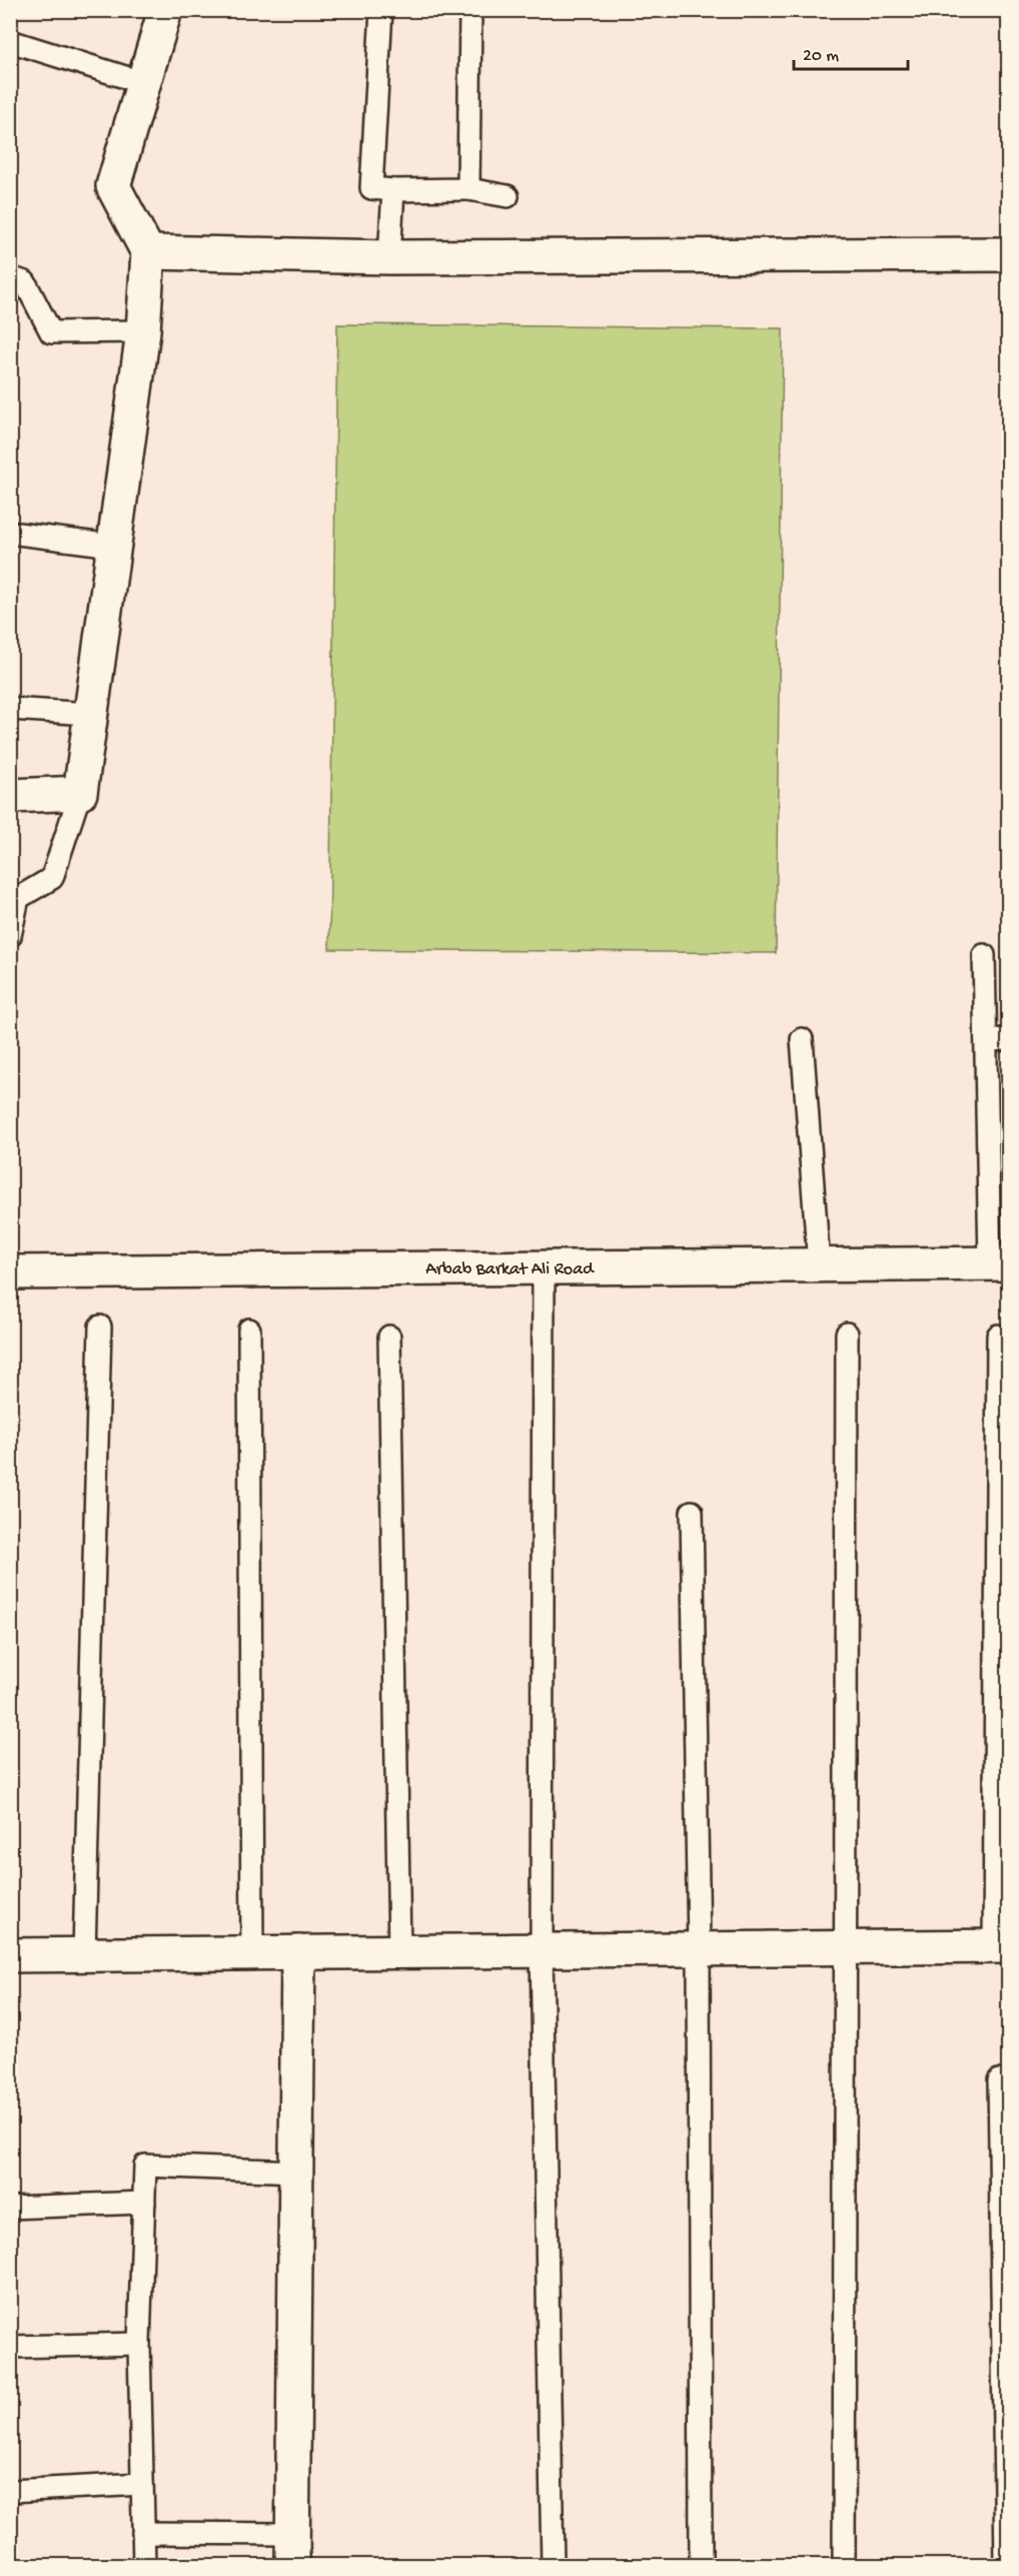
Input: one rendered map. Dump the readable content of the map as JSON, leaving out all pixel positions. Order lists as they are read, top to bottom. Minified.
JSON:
{"streets":{"street":["Arbab Barkat Ali Road"]},"scale_bar":"20 m"}
